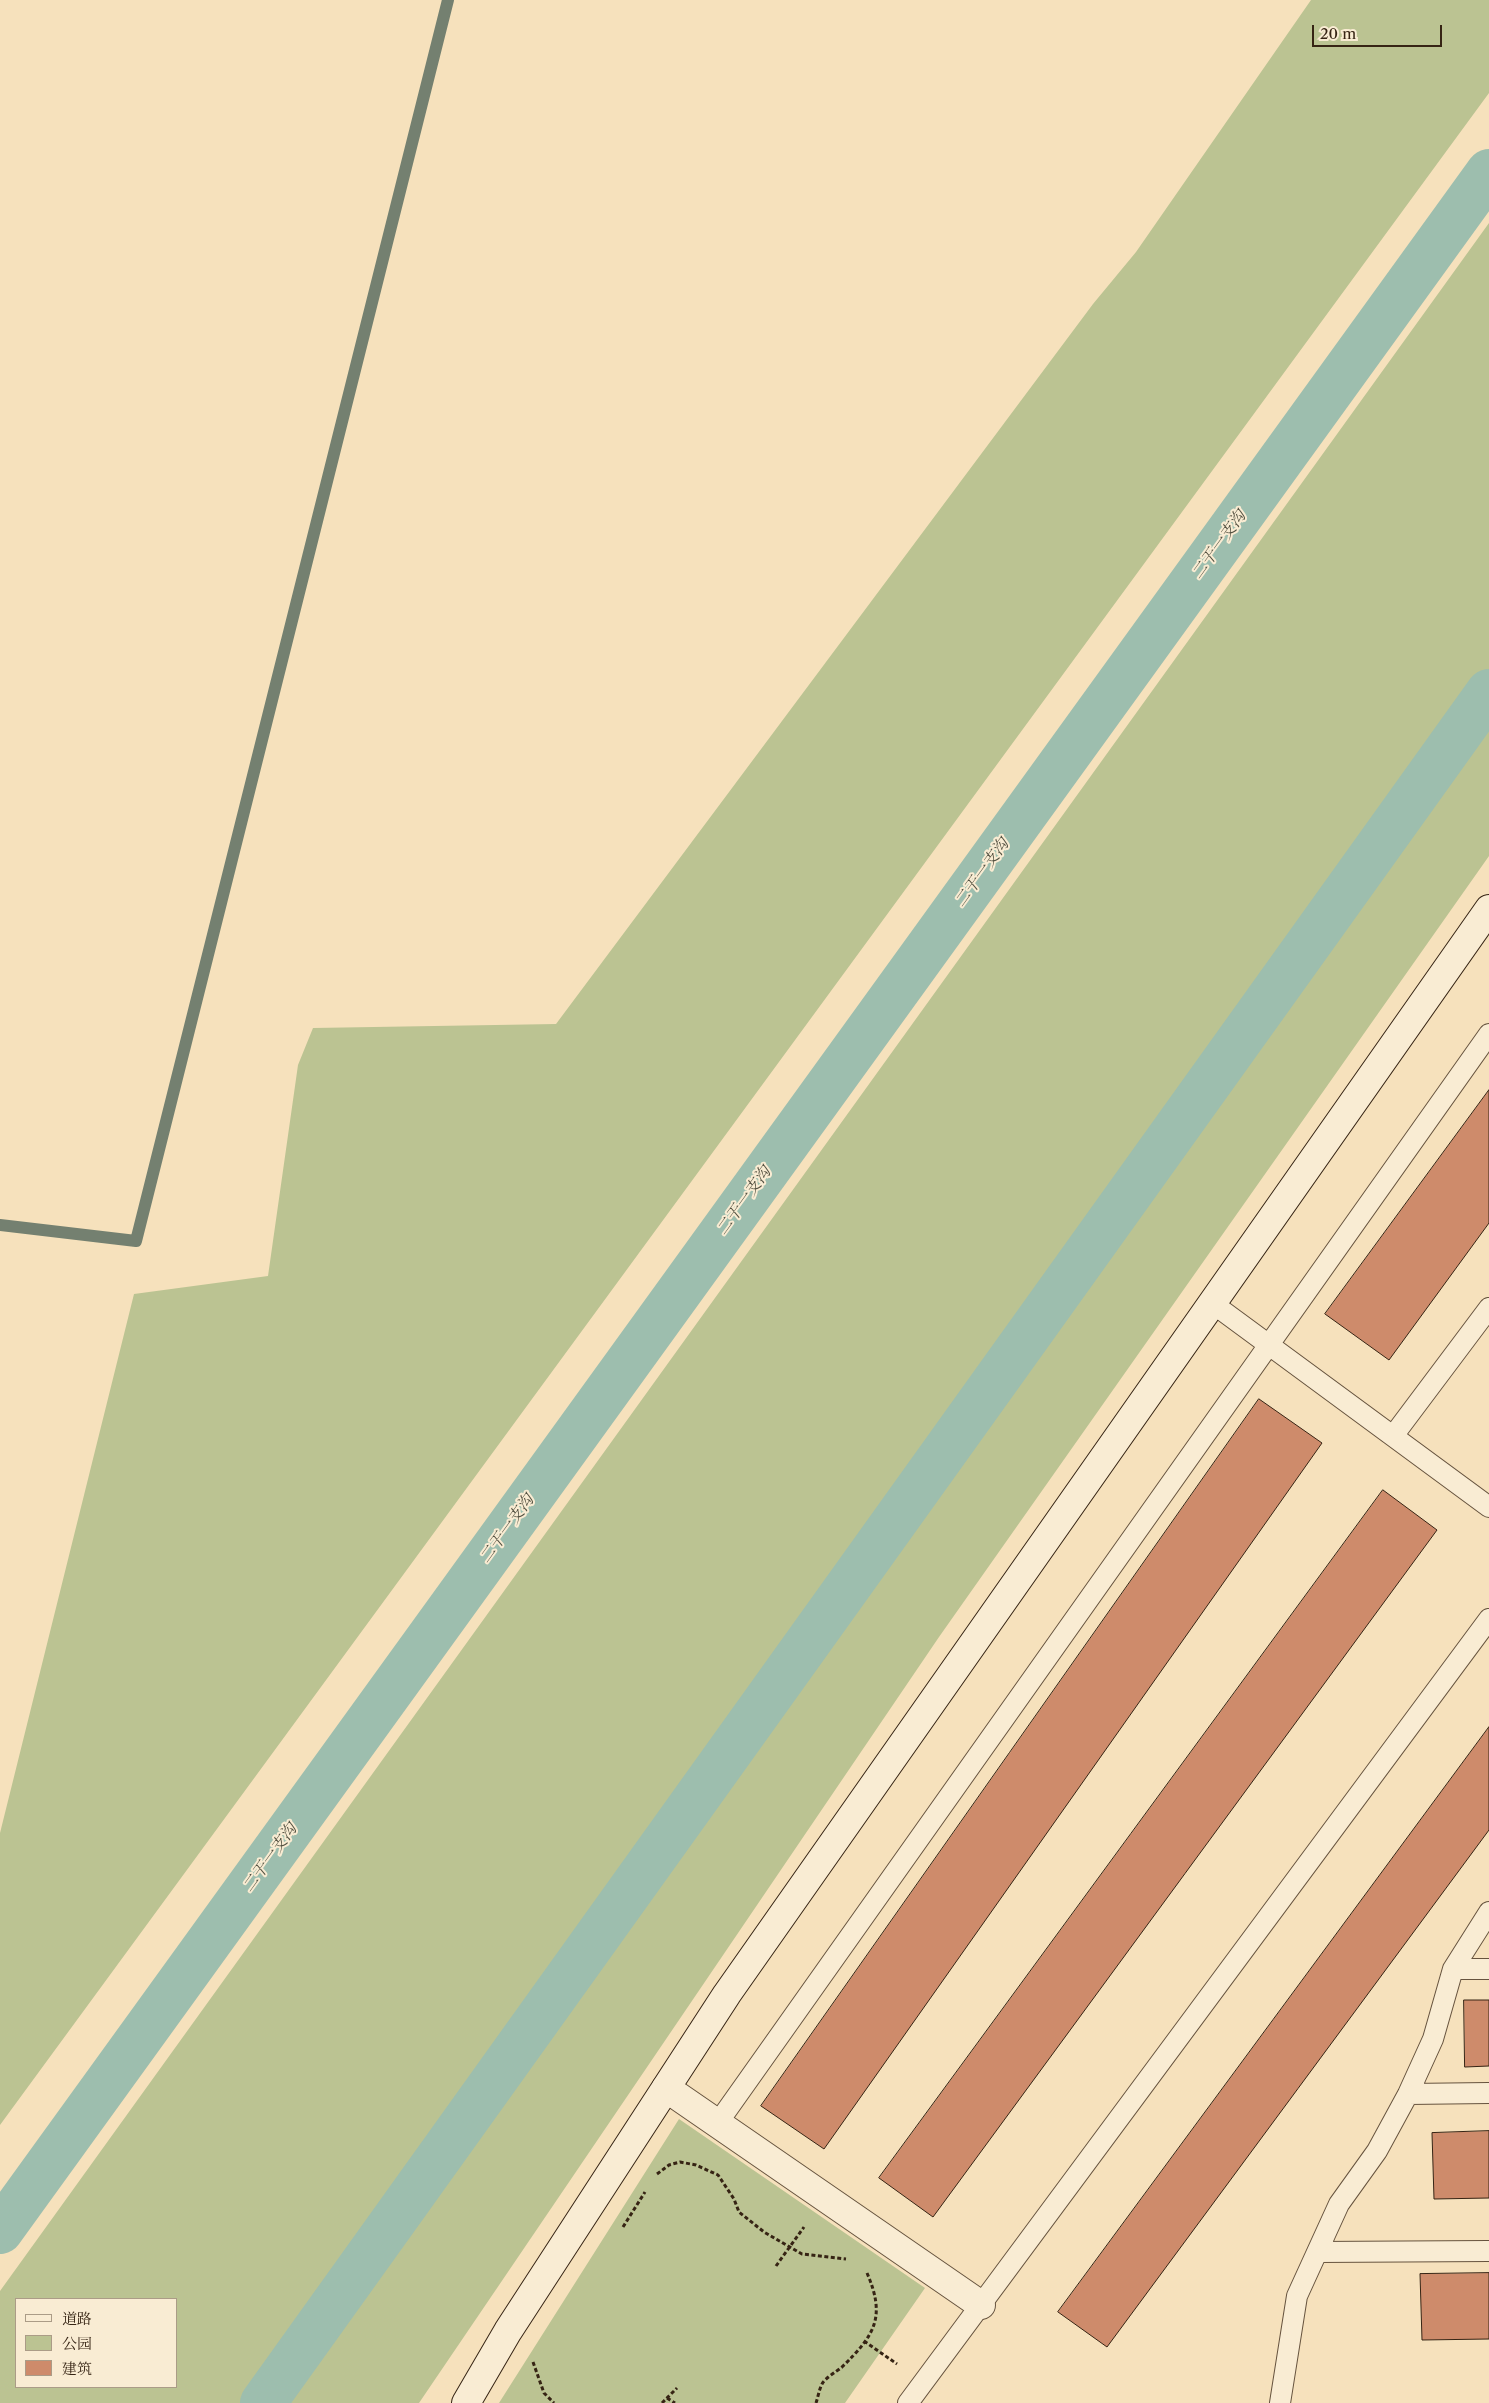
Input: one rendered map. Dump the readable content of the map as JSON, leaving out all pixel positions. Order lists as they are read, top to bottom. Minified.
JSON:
{"water":["二干一支沟"],"legend":["道路","公园","建筑"],"scale_bar":"20 m"}
